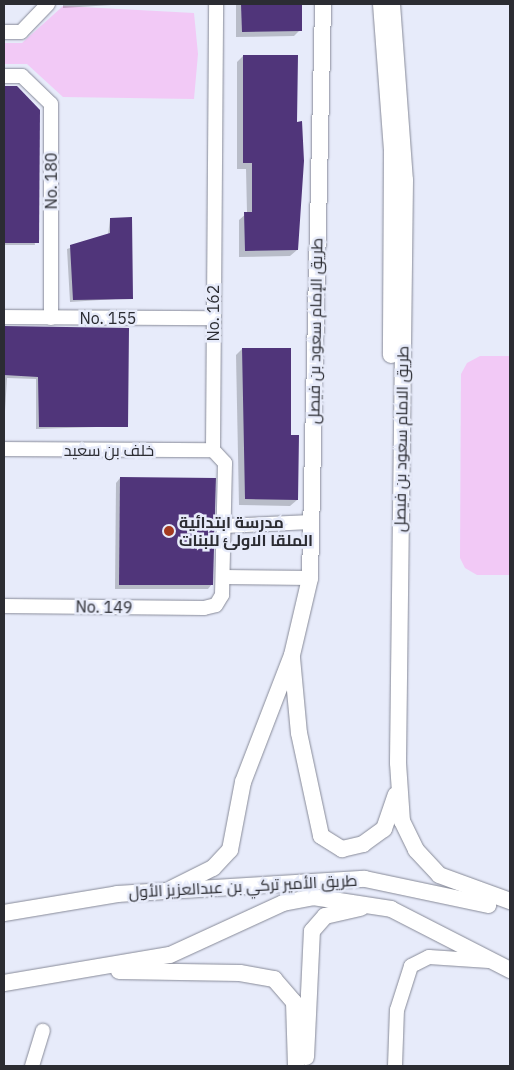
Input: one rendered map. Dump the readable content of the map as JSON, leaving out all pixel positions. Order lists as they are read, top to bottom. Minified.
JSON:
{"streets":{"main road":["طريق الإمام سعود بن فيصل","طريق الامام سعود بن فيصل","طريق الأمير تركي بن عبدالعزيز الأول"],"street":["No. 180","No. 162","No. 155","خلف بن سعيد","No. 149"]},"crossings":[["No. 180","No. 155"],["No. 162","No. 155"],["No. 162","خلف بن سعيد"],["No. 162","No. 149"]],"places":["مدرسة ابتدائية الملقا الاولئ للبنات"]}
